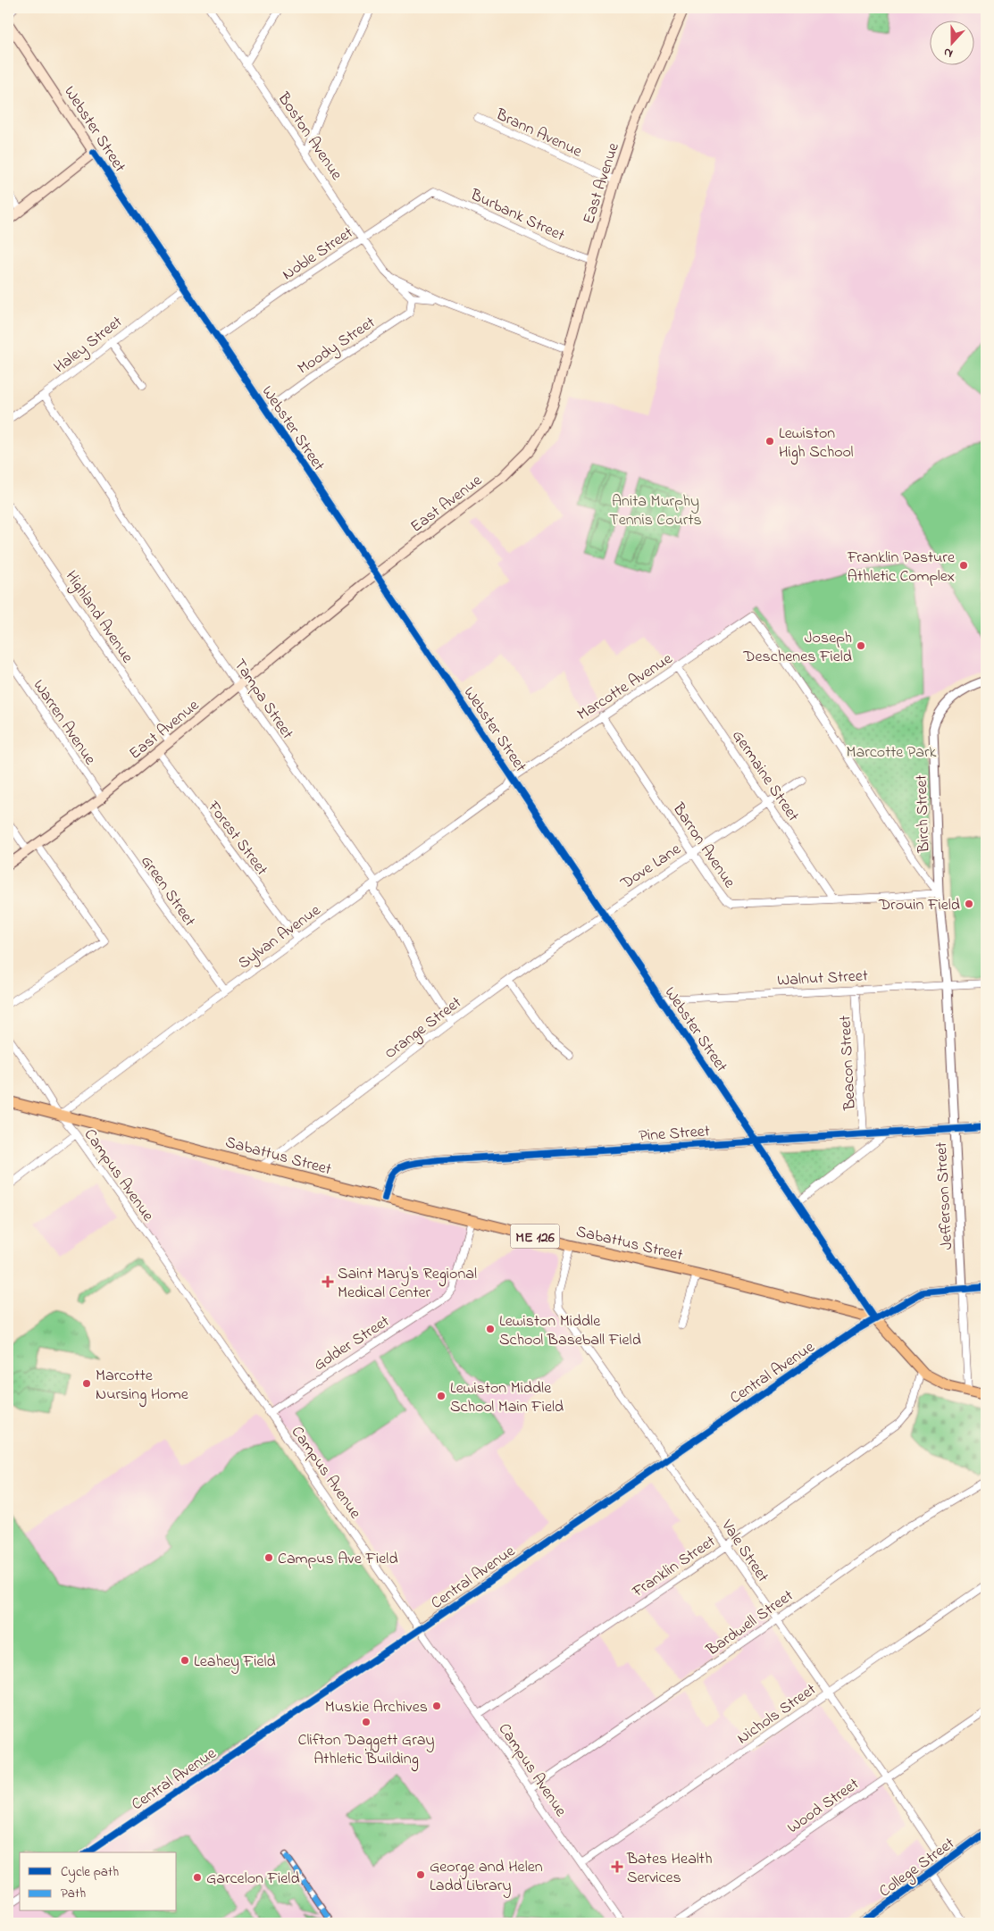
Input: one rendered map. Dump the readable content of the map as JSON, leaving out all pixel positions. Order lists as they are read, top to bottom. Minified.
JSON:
{"streets":{"main road":["Webster Street","East Avenue","Pine Street","Sabattus Street","ME 126","College Street"],"street":["Brann Avenue","Boston Avenue","Burbank Street","Noble Street","Haley Street","Moody Street","Highland Avenue","Marcotte Avenue","Tampa Street","Warren Avenue","Germaine Street","Birch Street","Forest Street","Barron Avenue","Dove Lane","Green Street","Sylvan Avenue","Walnut Street","Orange Street","Beacon Street","Campus Avenue","Jefferson Street","Golder Street","Central Avenue","Vale Street","Franklin Street","Bardwell Street","Nichols Street","Wood Street"]},"crossings":[["Webster Street","East Avenue"],["Webster Street","Noble Street"],["Webster Street","Haley Street"],["Webster Street","Moody Street"],["Webster Street","Marcotte Avenue"],["Webster Street","Dove Lane"],["Webster Street","Sylvan Avenue"],["Webster Street","Walnut Street"],["Webster Street","Orange Street"],["Webster Street","Pine Street"],["Webster Street","Sabattus Street"],["Webster Street","Central Avenue"],["Brann Avenue","East Avenue"],["Boston Avenue","East Avenue"],["Boston Avenue","Noble Street"],["Boston Avenue","Moody Street"],["East Avenue","Burbank Street"],["East Avenue","Highland Avenue"],["East Avenue","Tampa Street"],["East Avenue","Warren Avenue"],["East Avenue","Forest Street"],["East Avenue","Green Street"],["Burbank Street","Noble Street"],["Haley Street","Tampa Street"],["Marcotte Avenue","Germaine Street"],["Marcotte Avenue","Birch Street"],["Marcotte Avenue","Barron Avenue"],["Marcotte Avenue","Sylvan Avenue"],["Marcotte Avenue","Jefferson Street"],["Tampa Street","Sylvan Avenue"],["Tampa Street","Orange Street"],["Germaine Street","Barron Avenue"],["Germaine Street","Dove Lane"],["Birch Street","Barron Avenue"],["Birch Street","Jefferson Street"],["Forest Street","Sylvan Avenue"],["Barron Avenue","Dove Lane"],["Barron Avenue","Jefferson Street"],["Dove Lane","Orange Street"],["Green Street","Sylvan Avenue"],["Sylvan Avenue","Sabattus Street"],["Sylvan Avenue","Campus Avenue"],["Walnut Street","Beacon Street"],["Walnut Street","Jefferson Street"],["Orange Street","Sabattus Street"],["Beacon Street","Pine Street"],["Pine Street","Sabattus Street"],["Pine Street","Jefferson Street"],["Sabattus Street","Campus Avenue"],["Sabattus Street","Golder Street"],["Sabattus Street","Central Avenue"],["Sabattus Street","Vale Street"],["Campus Avenue","Golder Street"],["Campus Avenue","Central Avenue"],["Campus Avenue","Franklin Street"],["Campus Avenue","Bardwell Street"],["Campus Avenue","Nichols Street"],["Central Avenue","Vale Street"],["Vale Street","Franklin Street"],["Vale Street","Bardwell Street"],["Vale Street","Nichols Street"],["Vale Street","Wood Street"],["Vale Street","College Street"]],"parks":["Anita Murphy Tennis Courts","Marcotte Park"],"places":{"other":["Lewiston High School","Franklin Pasture Athletic Complex","Joseph Deschenes Field","Drouin Field","Lewiston Middle School Baseball Field","Marcotte Nursing Home","Lewiston Middle School Main Field","Campus Ave Field","Leahey Field","Muskie Archives","Clifton Daggett Gray Athletic Building","George and Helen Ladd Library","Garcelon Field"],"health":["Saint Mary's Regional Medical Center","Bates Health Services"]},"legend":["Cycle path","Path"],"north":"bottom"}
